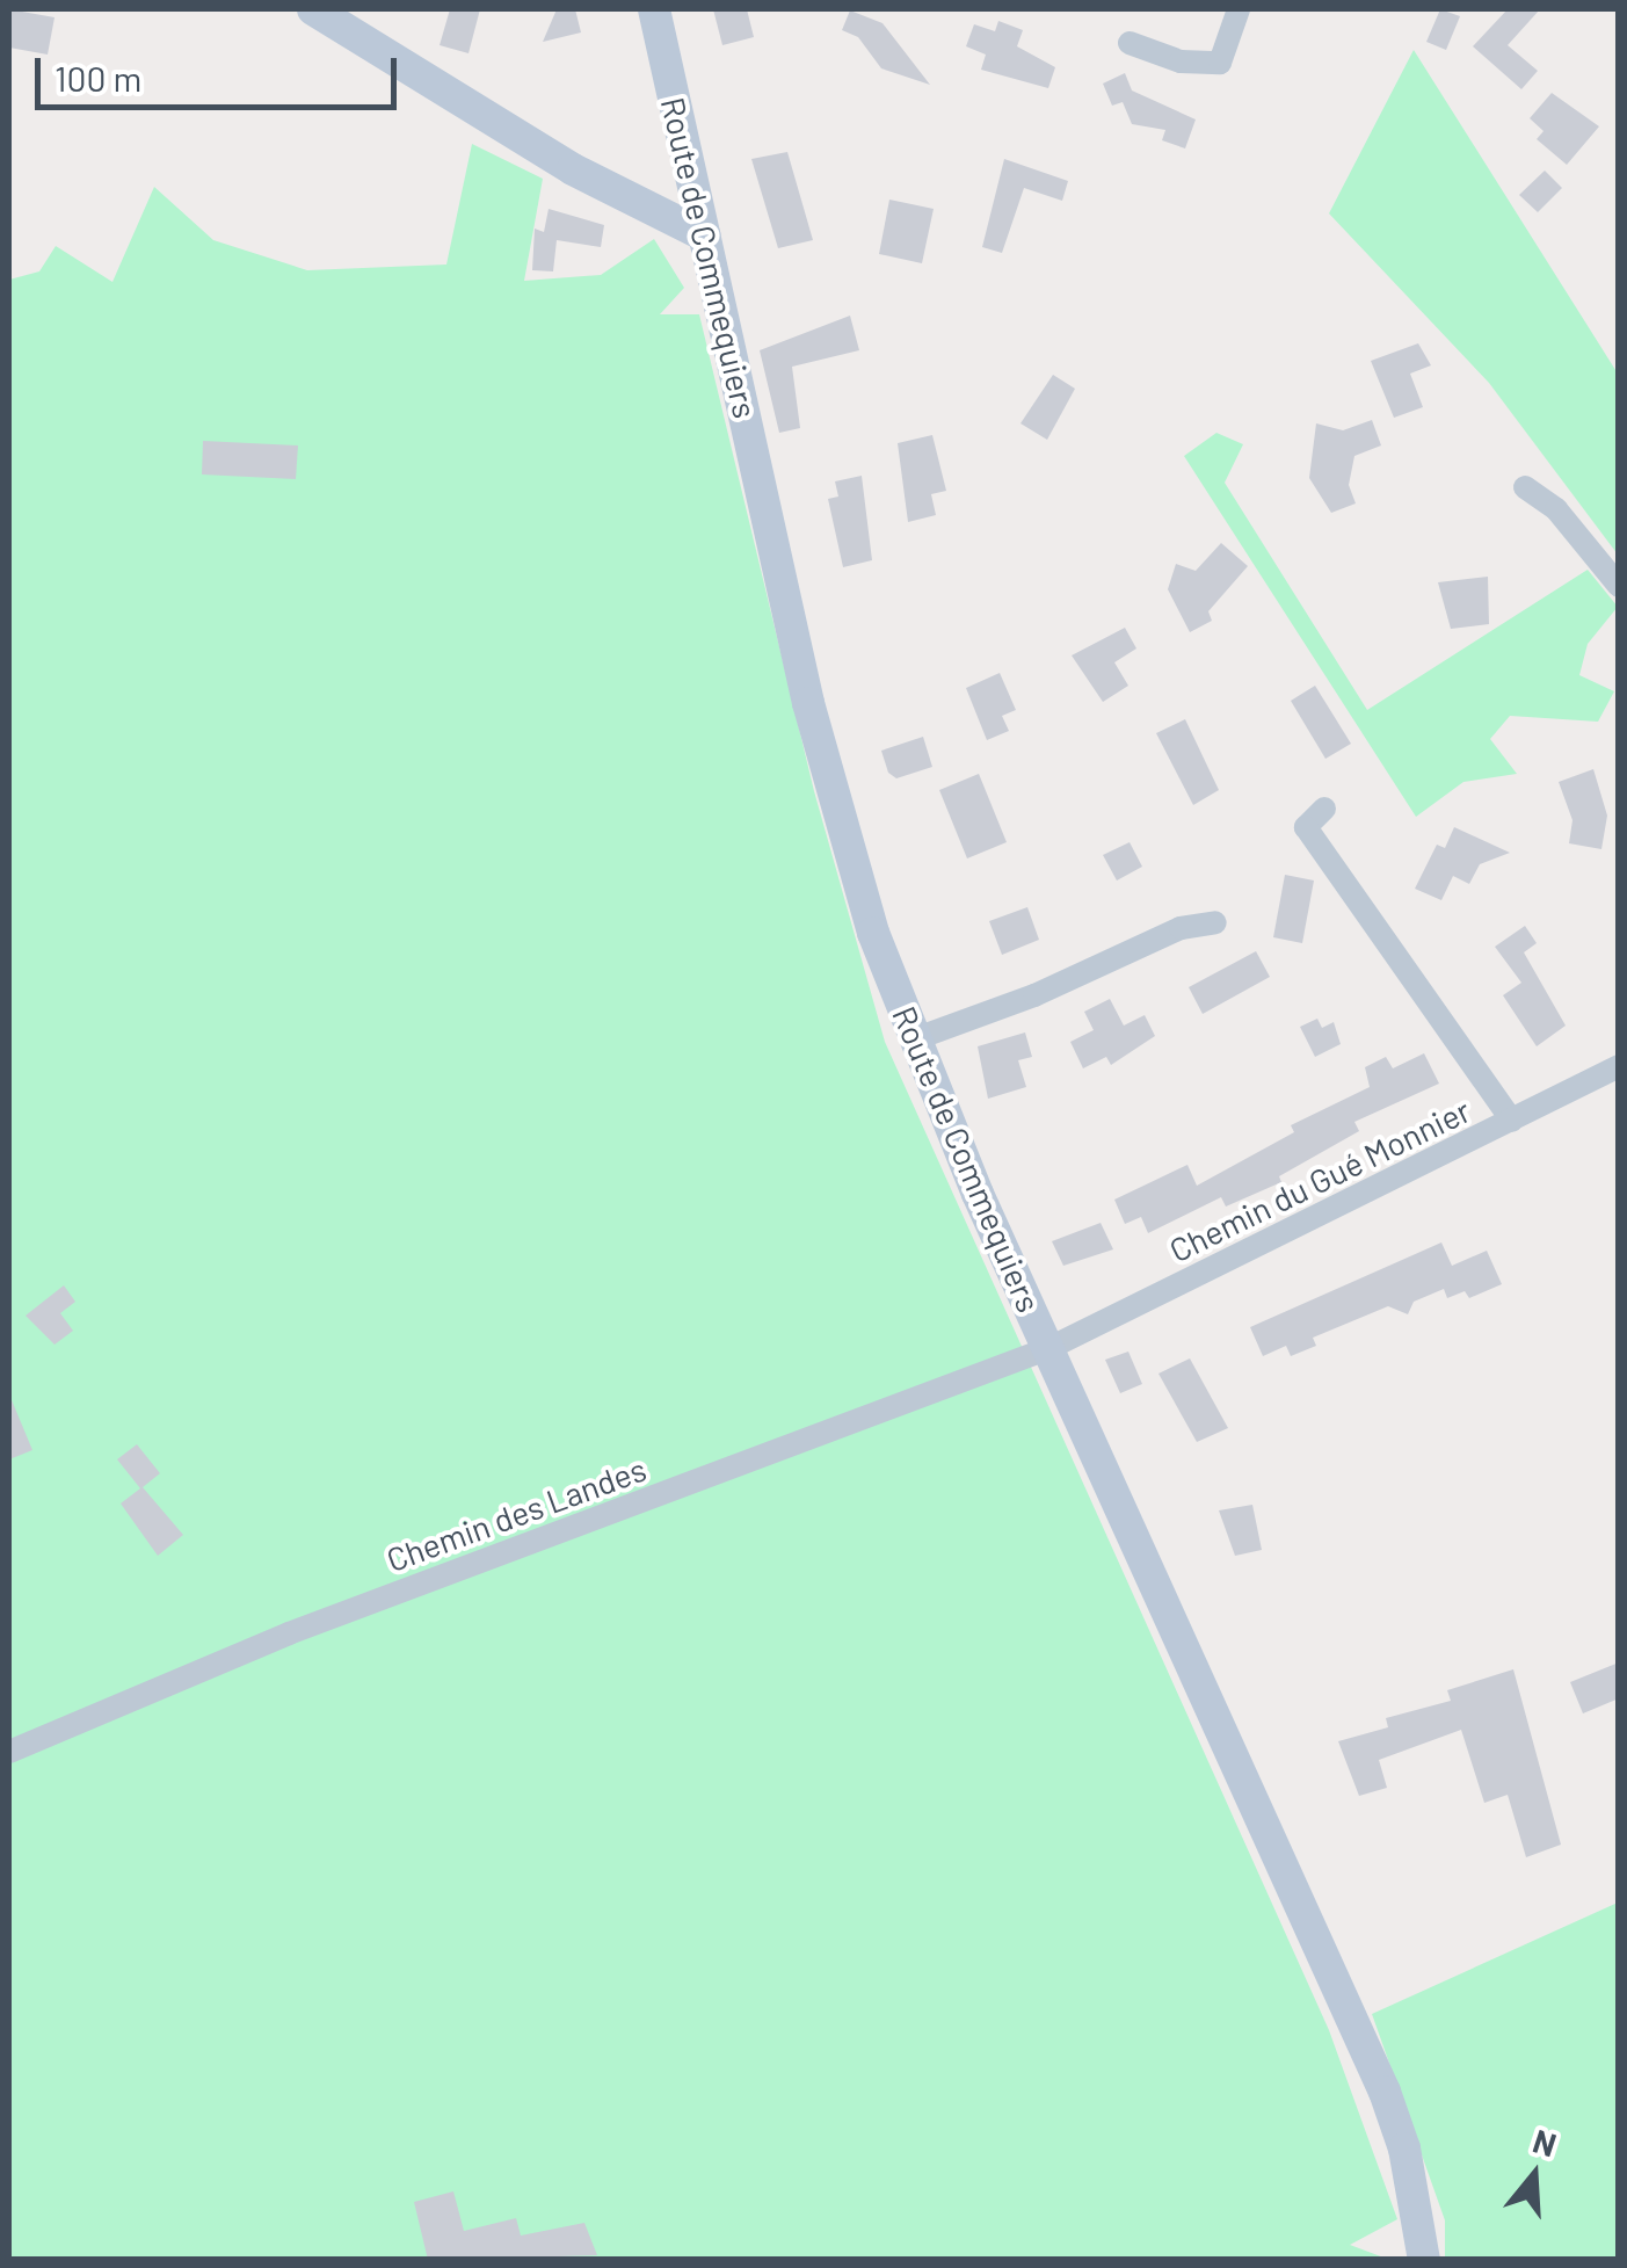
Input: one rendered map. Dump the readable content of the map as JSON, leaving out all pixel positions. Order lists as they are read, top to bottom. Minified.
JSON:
{"streets":{"street":["Route de Commequiers","Chemin du Gué Monnier","Chemin des Landes"]},"crossings":[["Route de Commequiers","Chemin du Gué Monnier"],["Route de Commequiers","Chemin des Landes"],["Chemin du Gué Monnier","Chemin des Landes"]],"scale_bar":"100 m","north":"top"}
